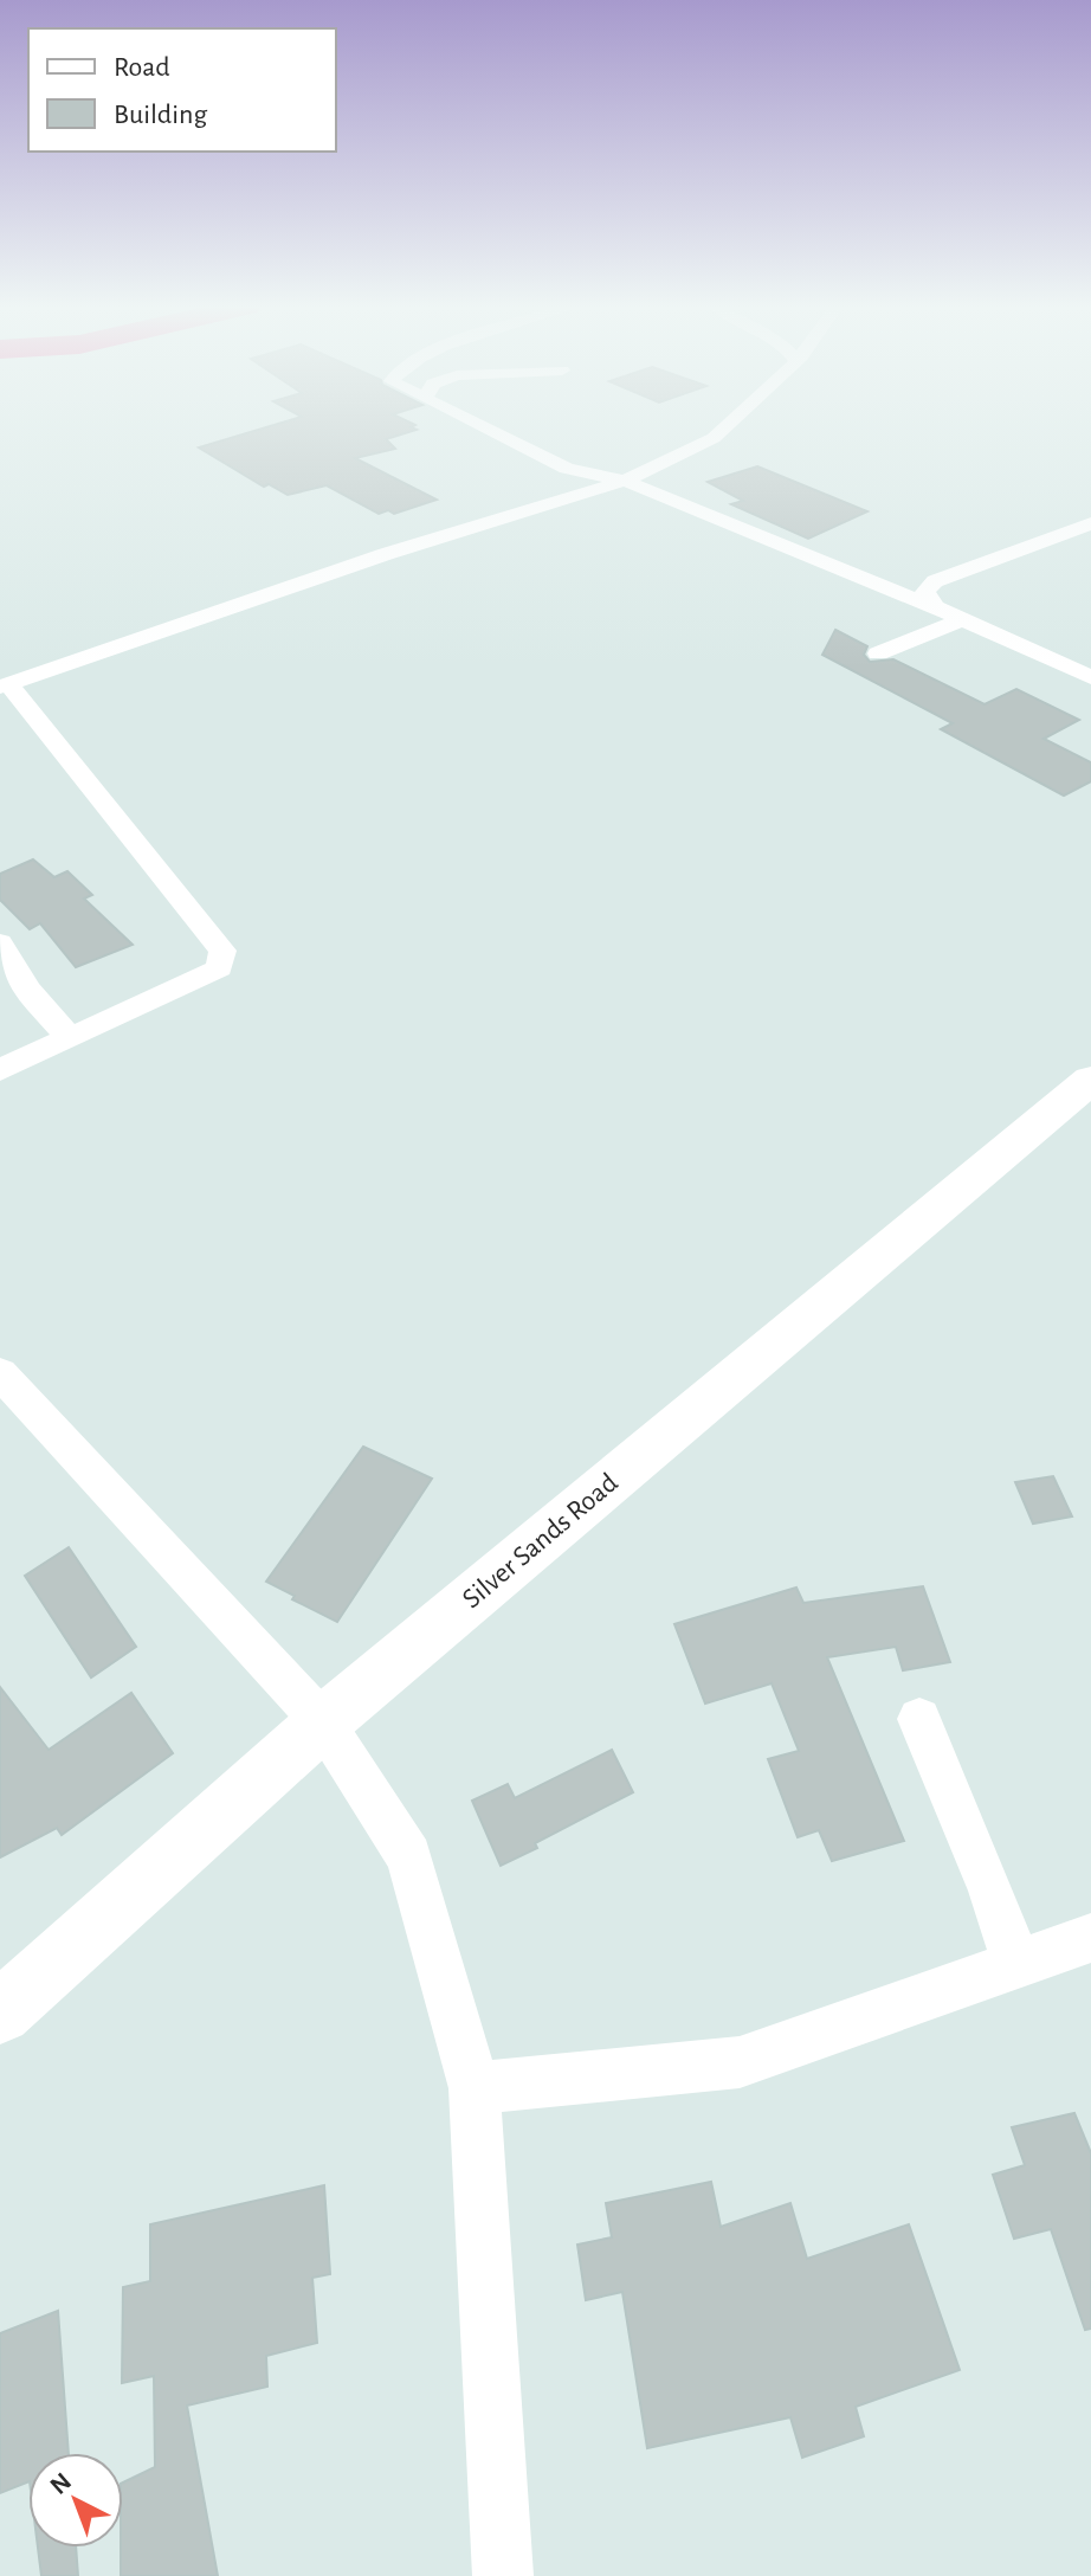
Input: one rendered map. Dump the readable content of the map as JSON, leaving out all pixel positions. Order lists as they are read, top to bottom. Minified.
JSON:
{"streets":{"street":["Silver Sands Road"]},"legend":["Road","Building"],"north":"top left"}
